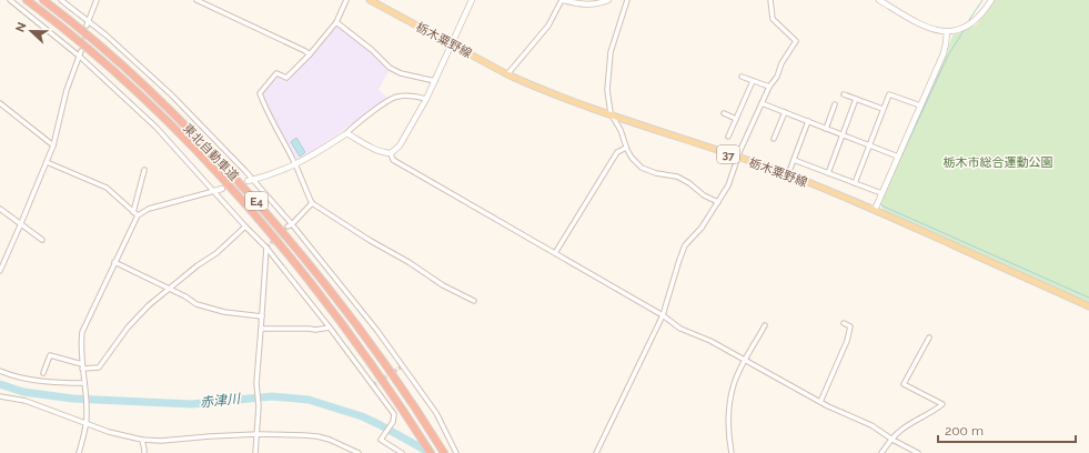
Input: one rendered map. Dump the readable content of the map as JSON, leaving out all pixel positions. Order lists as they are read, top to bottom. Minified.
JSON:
{"streets":{"highway":["東北自動車道","E4"],"main road":["栃木粟野線","37"]},"water":["赤津川"],"parks":["栃木市総合運動公園"],"scale_bar":"200 m","north":"left"}
